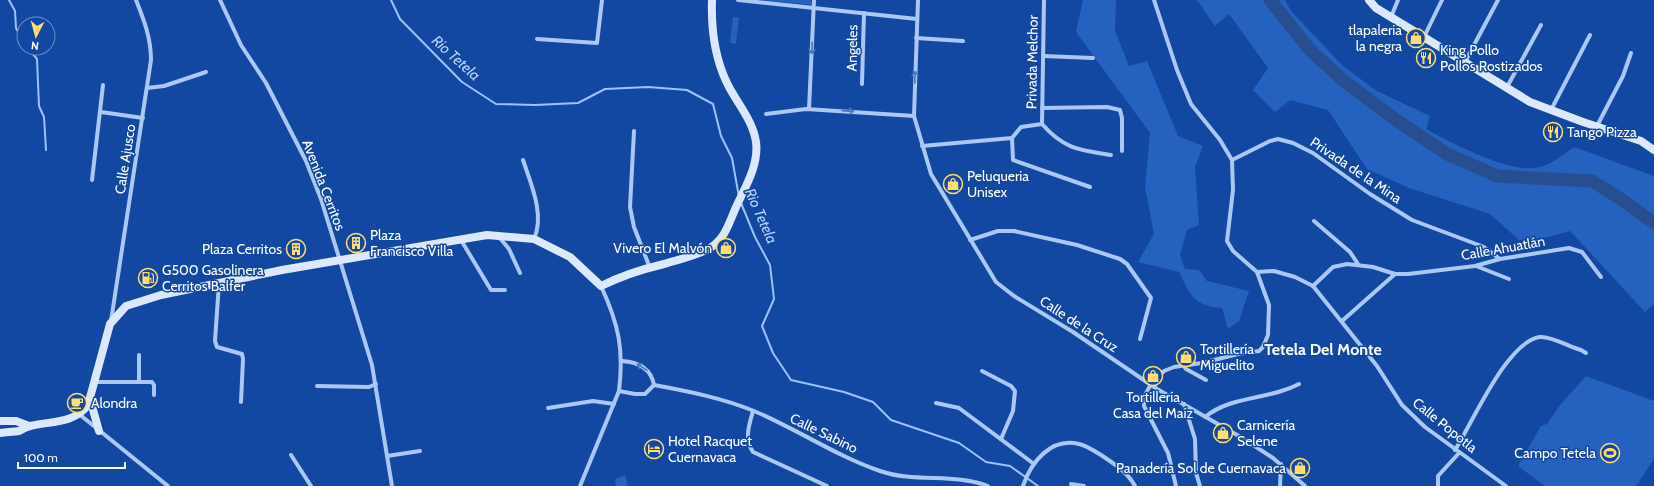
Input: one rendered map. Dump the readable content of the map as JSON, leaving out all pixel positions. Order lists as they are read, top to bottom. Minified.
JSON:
{"streets":{"street":["Angeles","Privada Melchor","Calle Ajusco","Privada de la Mina","Avenida Cerritos","Calle Ahuatlán","Calle de la Cruz","Calle Popotla","Calle Sabino"]},"crossings":[["Privada de la Mina","Calle Ahuatlán"],["Calle Ahuatlán","Calle Popotla"]],"districts":["Tetela Del Monte"],"water":["Rio Tetela"],"places":{"shop":["tlapaleria la negra","Peluqueria Unisex","Vivero El Malvón","Tortillería Miguelito","Tortillería Casa del Maíz","Carnicería Selene","Panadería Sol de Cuernavaca"],"restaurant":["King Pollo Pollos Rostizados","Tango Pizza"],"building":["Plaza Francisco Villa","Plaza Cerritos"],"fuel station":["G500 Gasolinera Cerritos Balfer"],"cafe":["Alondra"],"hotel":["Hotel Racquet Cuernavaca"],"sports":["Campo Tetela"]},"scale_bar":"100 m","north":"bottom"}
